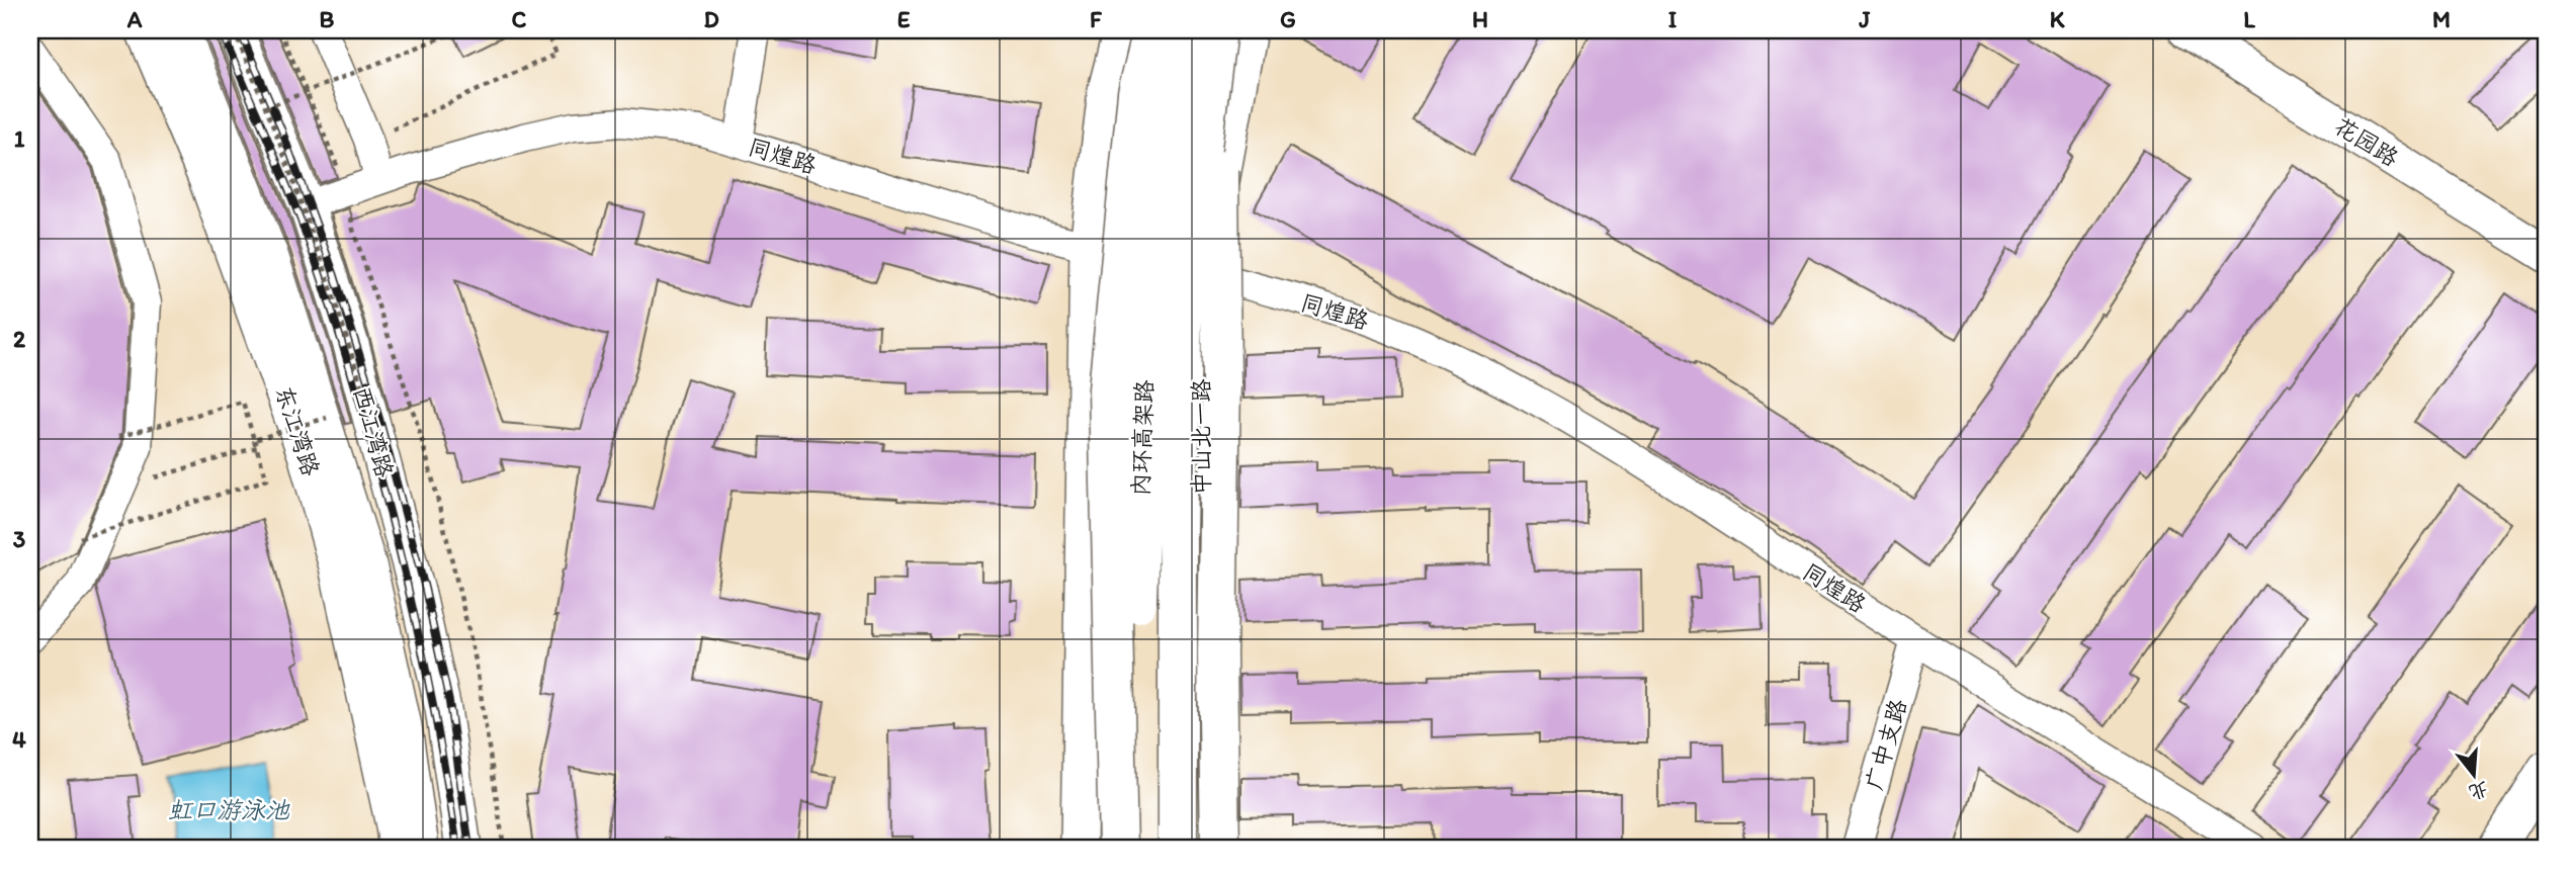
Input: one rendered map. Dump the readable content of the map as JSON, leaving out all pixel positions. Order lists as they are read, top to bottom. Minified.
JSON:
{"streets":{"highway":["内环高架路"],"main road":["花园路","东江湾路","西江湾路","中山北一路"],"street":["同煌路","广中支路"]},"crossings":[["同煌路","西江湾路"],["同煌路","中山北一路"],["同煌路","广中支路"]],"water":["虹口游泳池"],"north":"bottom","grid":{"columns":["A","B","C","D","E","F","G","H","I","J","K","L","M"],"rows":["1","2","3","4"]}}
